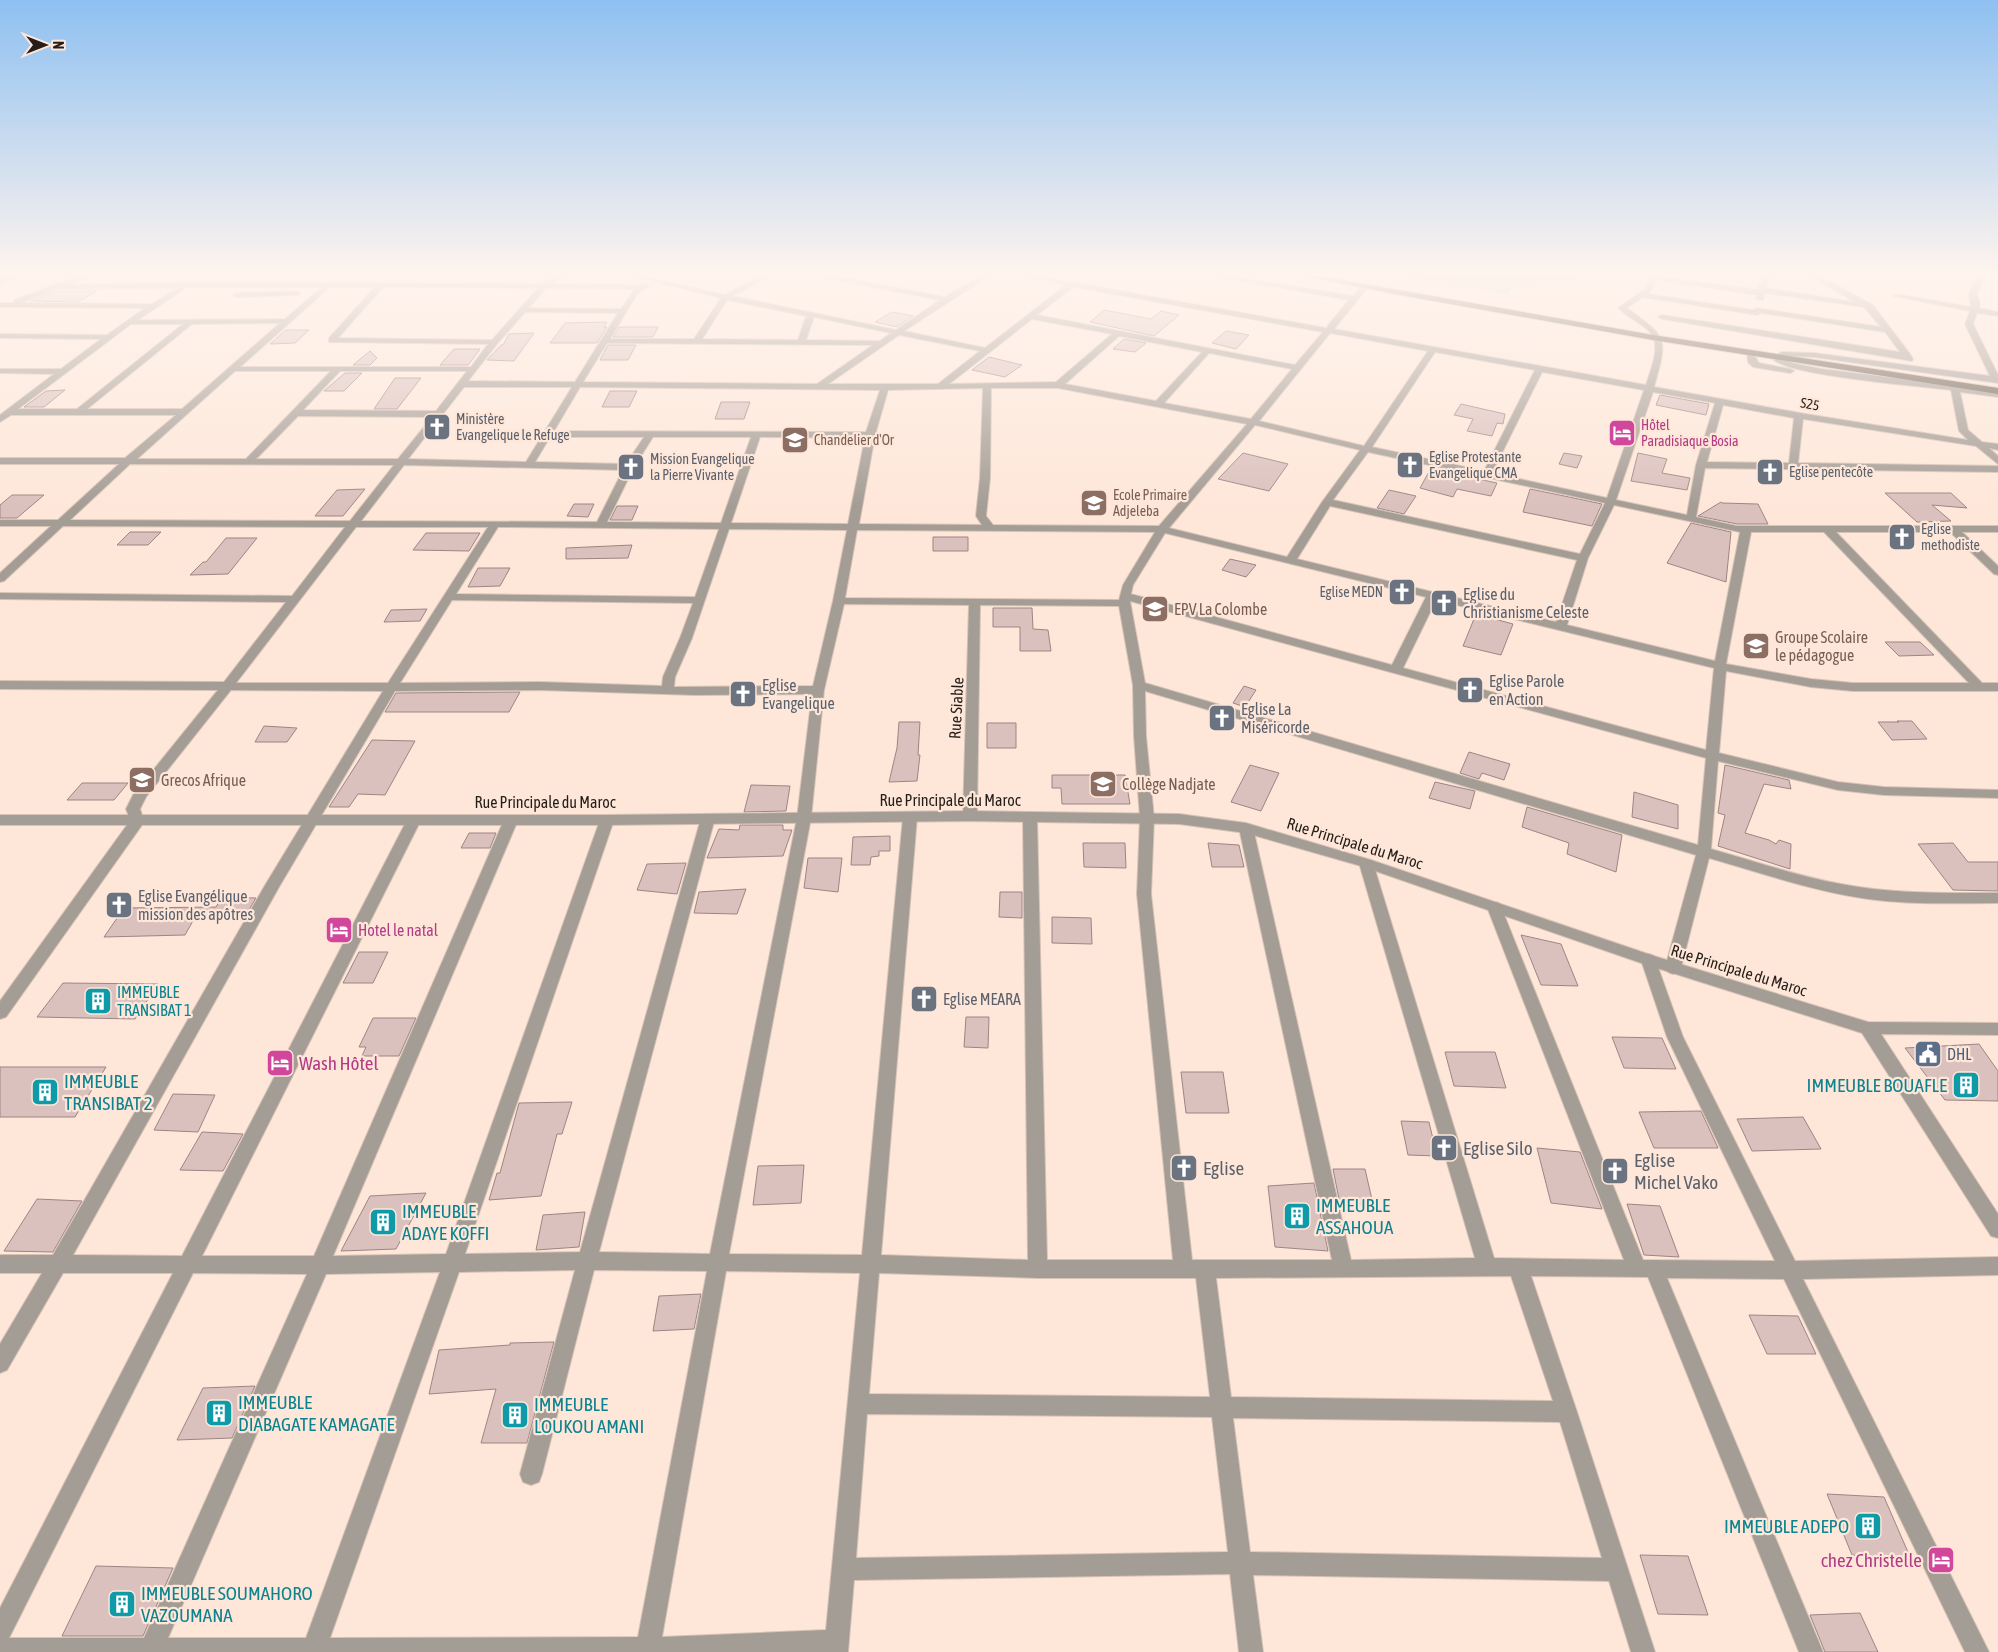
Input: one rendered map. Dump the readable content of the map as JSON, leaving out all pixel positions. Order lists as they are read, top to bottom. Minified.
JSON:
{"streets":{"street":["S25","Rue Siable","Rue Principale du Maroc"]},"crossings":[["Rue Siable","Rue Principale du Maroc"]],"places":{"church":["Ministère Evangelique le Refuge","Eglise Protestante Evangelique CMA","Mission Evangelique la Pierre Vivante","Eglise pentecôte","Eglise methodiste","Eglise MEDN","Eglise du Christianisme Celeste","Eglise Parole en Action","Eglise Evangelique","Eglise La Miséricorde","Eglise Evangélique mission des apôtres","Eglise MEARA","Eglise Silo","Eglise","Eglise Michel Vako"],"hotel":["Hôtel Paradisiaque Bosia","Hotel le natal","Wash Hôtel","chez Christelle"],"school or university":["Chandelier d'Or","Ecole Primaire Adjeleba","EPV La Colombe","Groupe Scolaire le pédagogue","Grecos Afrique","Collège Nadjate"],"building":["IMMEUBLE TRANSIBAT 1","IMMEUBLE BOUAFLE","IMMEUBLE TRANSIBAT 2","IMMEUBLE ASSAHOUA","IMMEUBLE ADAYE KOFFI","IMMEUBLE DIABAGATE KAMAGATE","IMMEUBLE LOUKOU AMANI","IMMEUBLE ADEPO","IMMEUBLE SOUMAHORO VAZOUMANA"],"public building":["DHL"]},"north":"right"}
